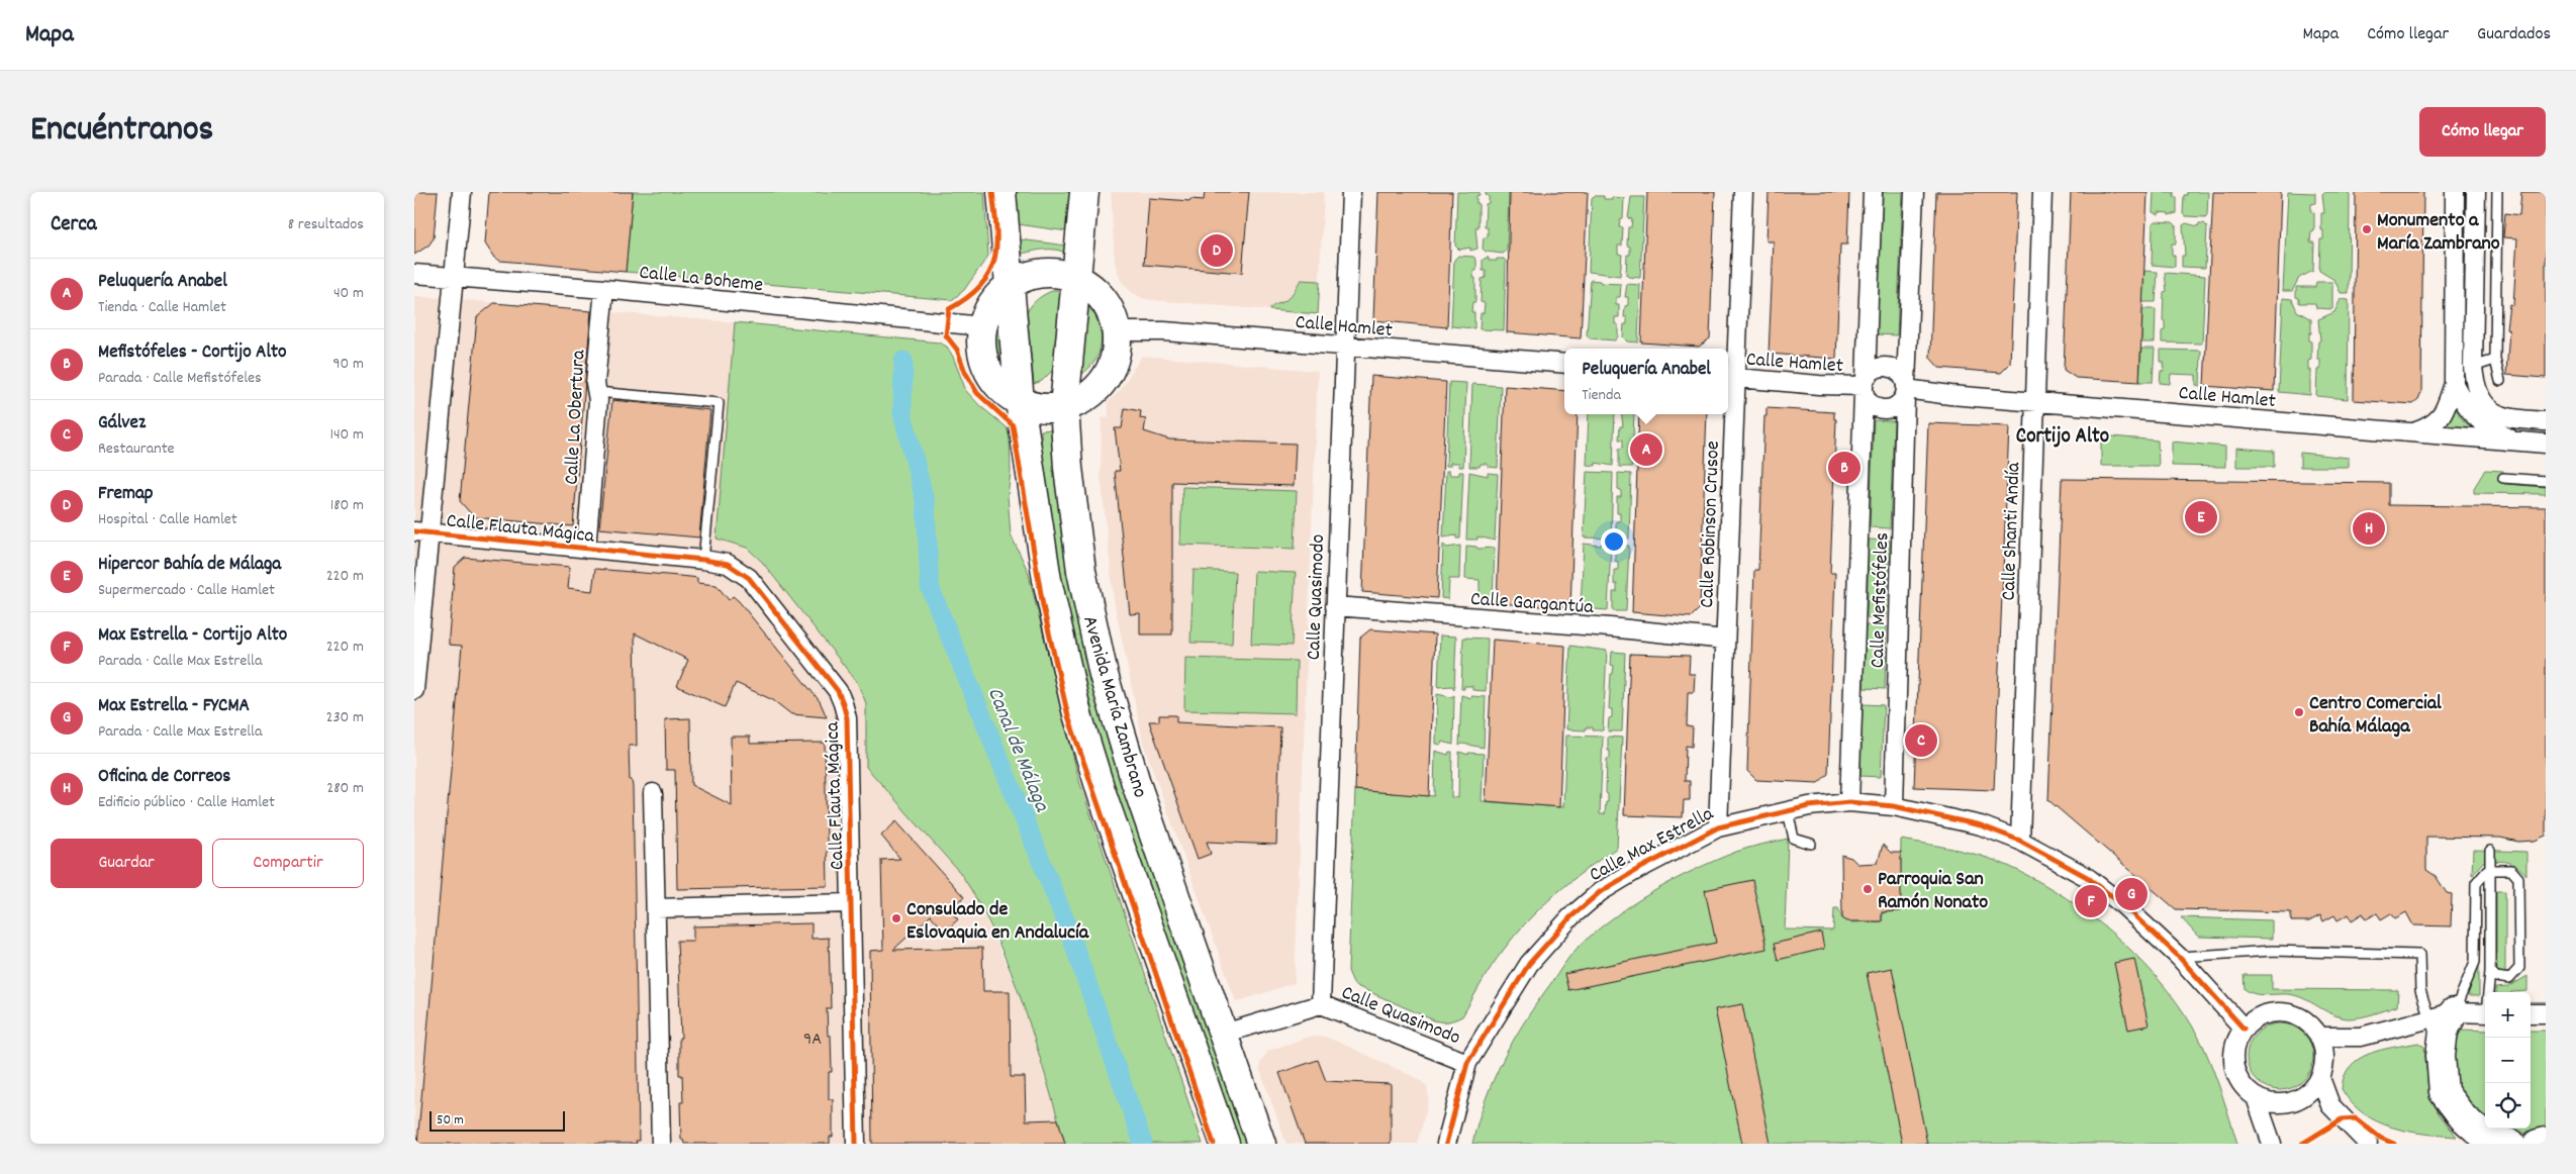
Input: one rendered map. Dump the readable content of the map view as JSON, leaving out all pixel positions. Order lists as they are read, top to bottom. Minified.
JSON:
{"streets":{"main road":["Avenida María Zambrano"],"street":["Calle La Boheme","Calle Hamlet","Calle La Obertura","Calle Robinson Crusoe","Calle Flauta Mágica","Calle Shanti Andía","Calle Quasimodo","Calle Mefistófeles","Calle Gargantúa","Calle Max Estrella"]},"crossings":[["Calle La Boheme","Calle La Obertura"],["Calle Hamlet","Calle Robinson Crusoe"],["Calle Hamlet","Calle Shanti Andía"],["Calle Hamlet","Calle Quasimodo"],["Calle Hamlet","Calle Mefistófeles"],["Calle La Obertura","Calle Flauta Mágica"],["Calle Robinson Crusoe","Calle Gargantúa"],["Calle Robinson Crusoe","Calle Max Estrella"],["Calle Shanti Andía","Calle Max Estrella"],["Calle Quasimodo","Calle Gargantúa"],["Calle Quasimodo","Avenida María Zambrano"],["Calle Quasimodo","Calle Max Estrella"],["Calle Mefistófeles","Calle Max Estrella"]],"districts":["Cortijo Alto"],"water":["Canal de Málaga"],"places":["Monumento a María Zambrano","Centro Comercial Bahía Málaga","Parroquia San Ramón Nonato","Consulado de Eslovaquia en Andalucía"],"house_numbers":["9A"],"scale_bar":"50 m","page":{"header":"Mapa","nav":["Mapa","Cómo llegar","Guardados"],"title":"Encuéntranos","buttons":["Cómo llegar",["Guardar","Compartir"]],"heading":["Cerca","8 resultados"],"pins":["D","A","B","E","H","C","G","F"],"list":[{"mark":"A","name":"Peluquería Anabel","note":"Tienda · Calle Hamlet","value":"40 m"},{"mark":"B","name":"Mefistófeles - Cortijo Alto","note":"Parada · Calle Mefistófeles","value":"90 m"},{"mark":"C","name":"Gálvez","note":"Restaurante","value":"140 m"},{"mark":"D","name":"Fremap","note":"Hospital · Calle Hamlet","value":"180 m"},{"mark":"E","name":"Hipercor Bahía de Málaga","note":"Supermercado · Calle Hamlet","value":"220 m"},{"mark":"F","name":"Max Estrella - Cortijo Alto","note":"Parada · Calle Max Estrella","value":"220 m"},{"mark":"G","name":"Max Estrella - FYCMA","note":"Parada · Calle Max Estrella","value":"230 m"},{"mark":"H","name":"Oficina de Correos","note":"Edificio público · Calle Hamlet","value":"280 m"}],"popup":["Peluquería Anabel","Tienda"],"map_buttons":["+","−"],"scale":"50 m"}}
